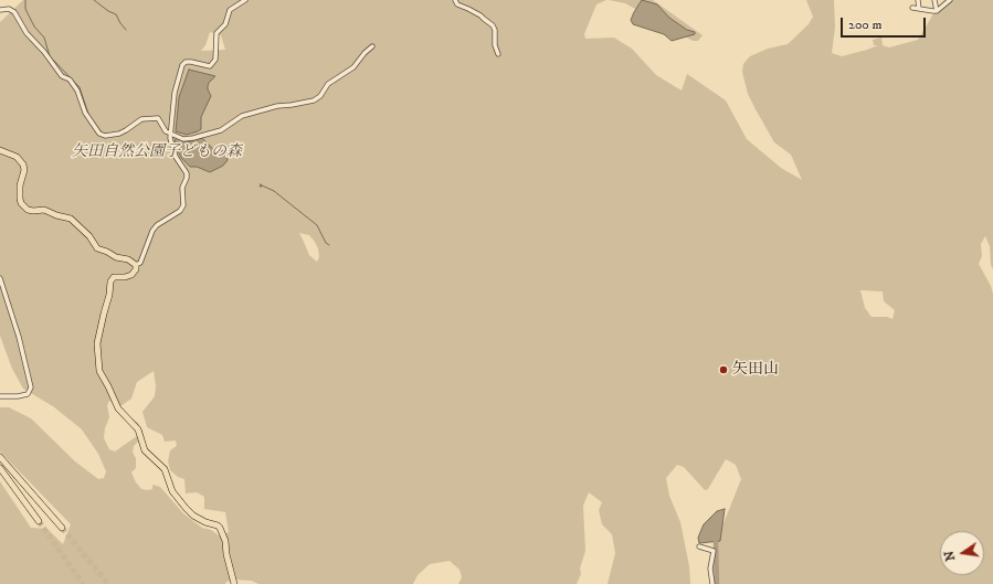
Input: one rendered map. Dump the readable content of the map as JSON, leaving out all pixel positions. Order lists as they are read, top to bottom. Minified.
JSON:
{"parks":["矢田自然公園子どもの森"],"places":["矢田山"],"scale_bar":"200 m","north":"left"}
